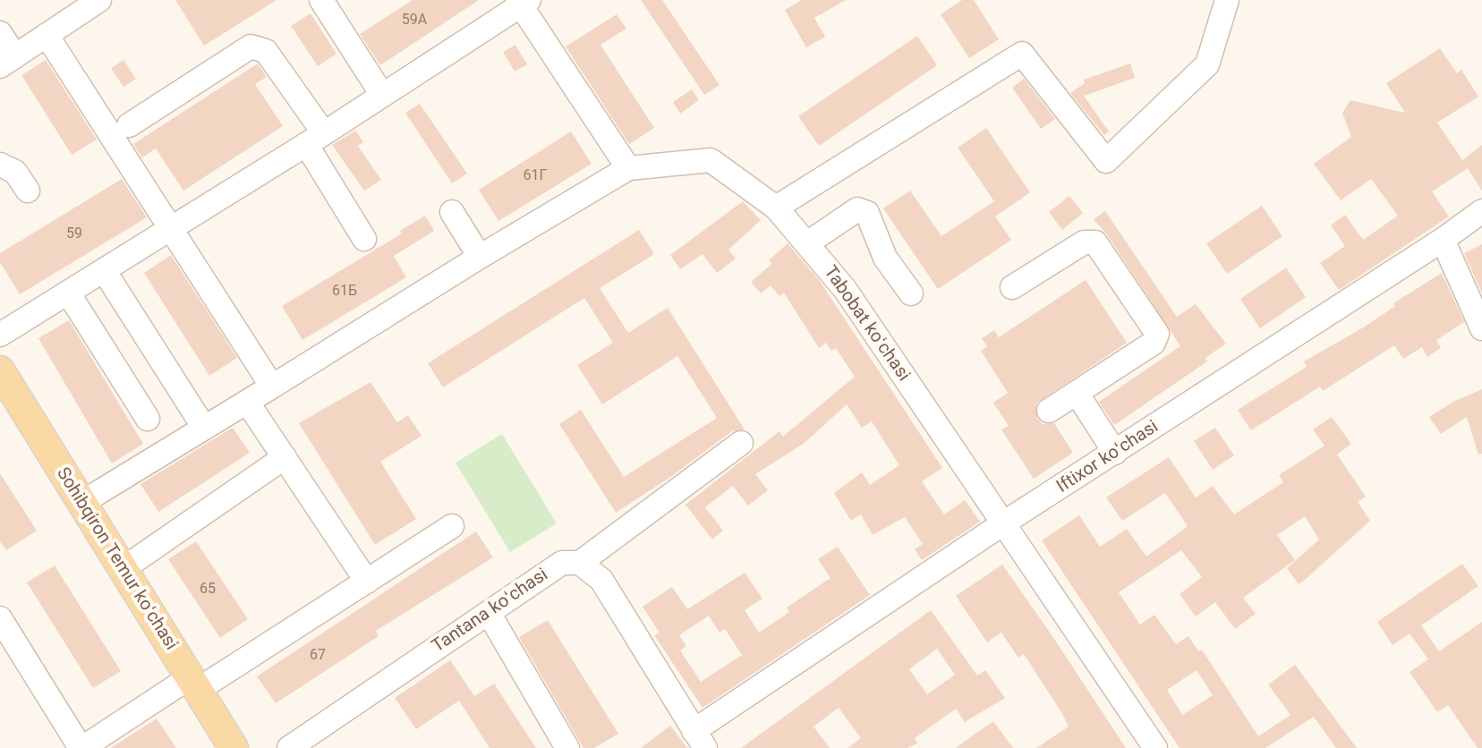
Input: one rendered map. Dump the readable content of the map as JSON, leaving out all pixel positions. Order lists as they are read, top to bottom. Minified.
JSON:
{"streets":{"main road":["Sohibqiron Temur koʻchasi"],"street":["Tabobat koʻchasi","Iftixor koʻchasi","Tantana koʻchasi"]},"crossings":[["Tabobat koʻchasi","Iftixor koʻchasi"]],"house_numbers":["59А","61Г","59","61Б","65","67"]}
